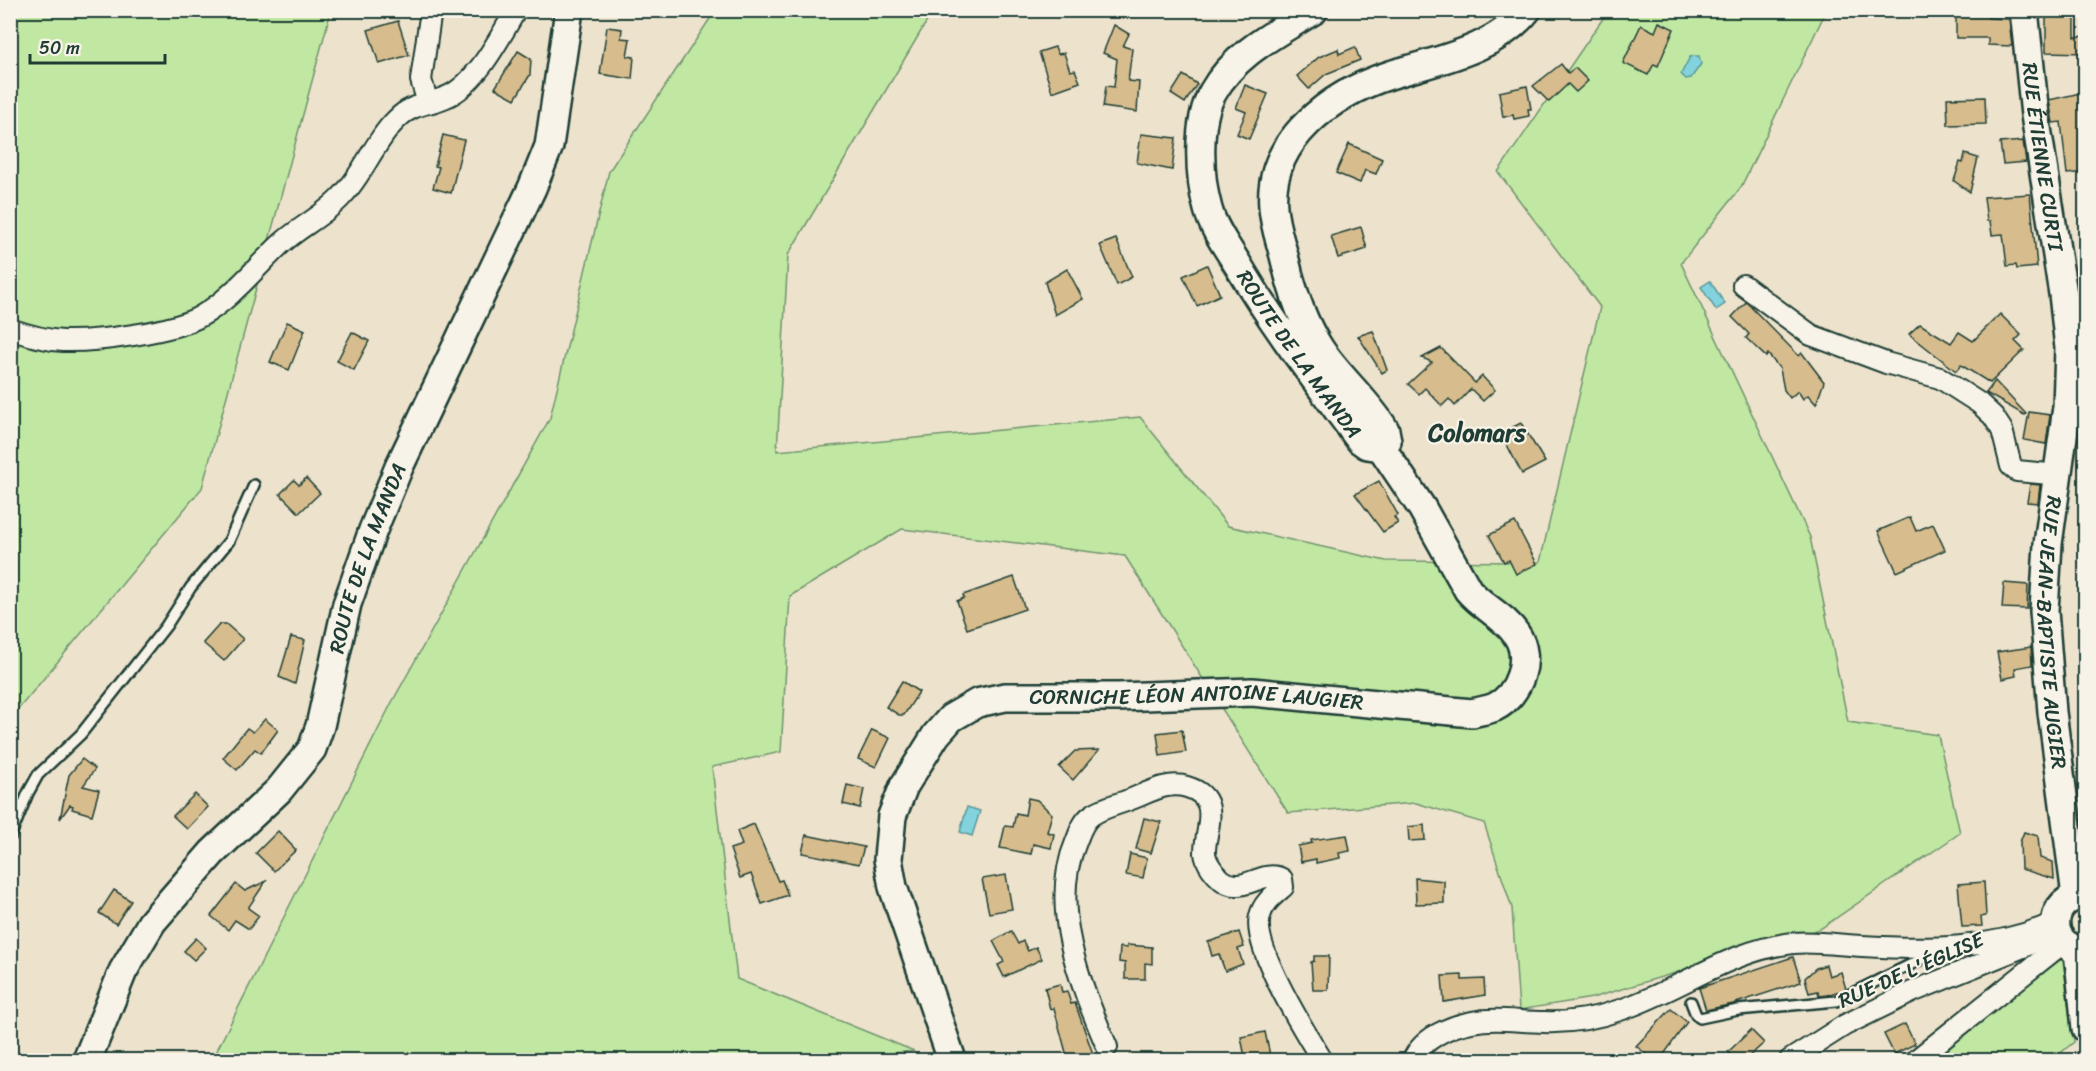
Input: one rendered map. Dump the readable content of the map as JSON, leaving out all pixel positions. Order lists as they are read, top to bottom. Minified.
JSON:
{"streets":{"main road":["RUE ÉTIENNE CURTI","ROUTE DE LA MANDA","RUE JEAN-BAPTISTE AUGIER","CORNICHE LÉON ANTOINE LAUGIER"],"street":["RUE DE L'ÉGLISE"]},"crossings":[["RUE ÉTIENNE CURTI","RUE JEAN-BAPTISTE AUGIER"],["ROUTE DE LA MANDA","CORNICHE LÉON ANTOINE LAUGIER"]],"districts":["Colomars"],"scale_bar":"50 m"}
